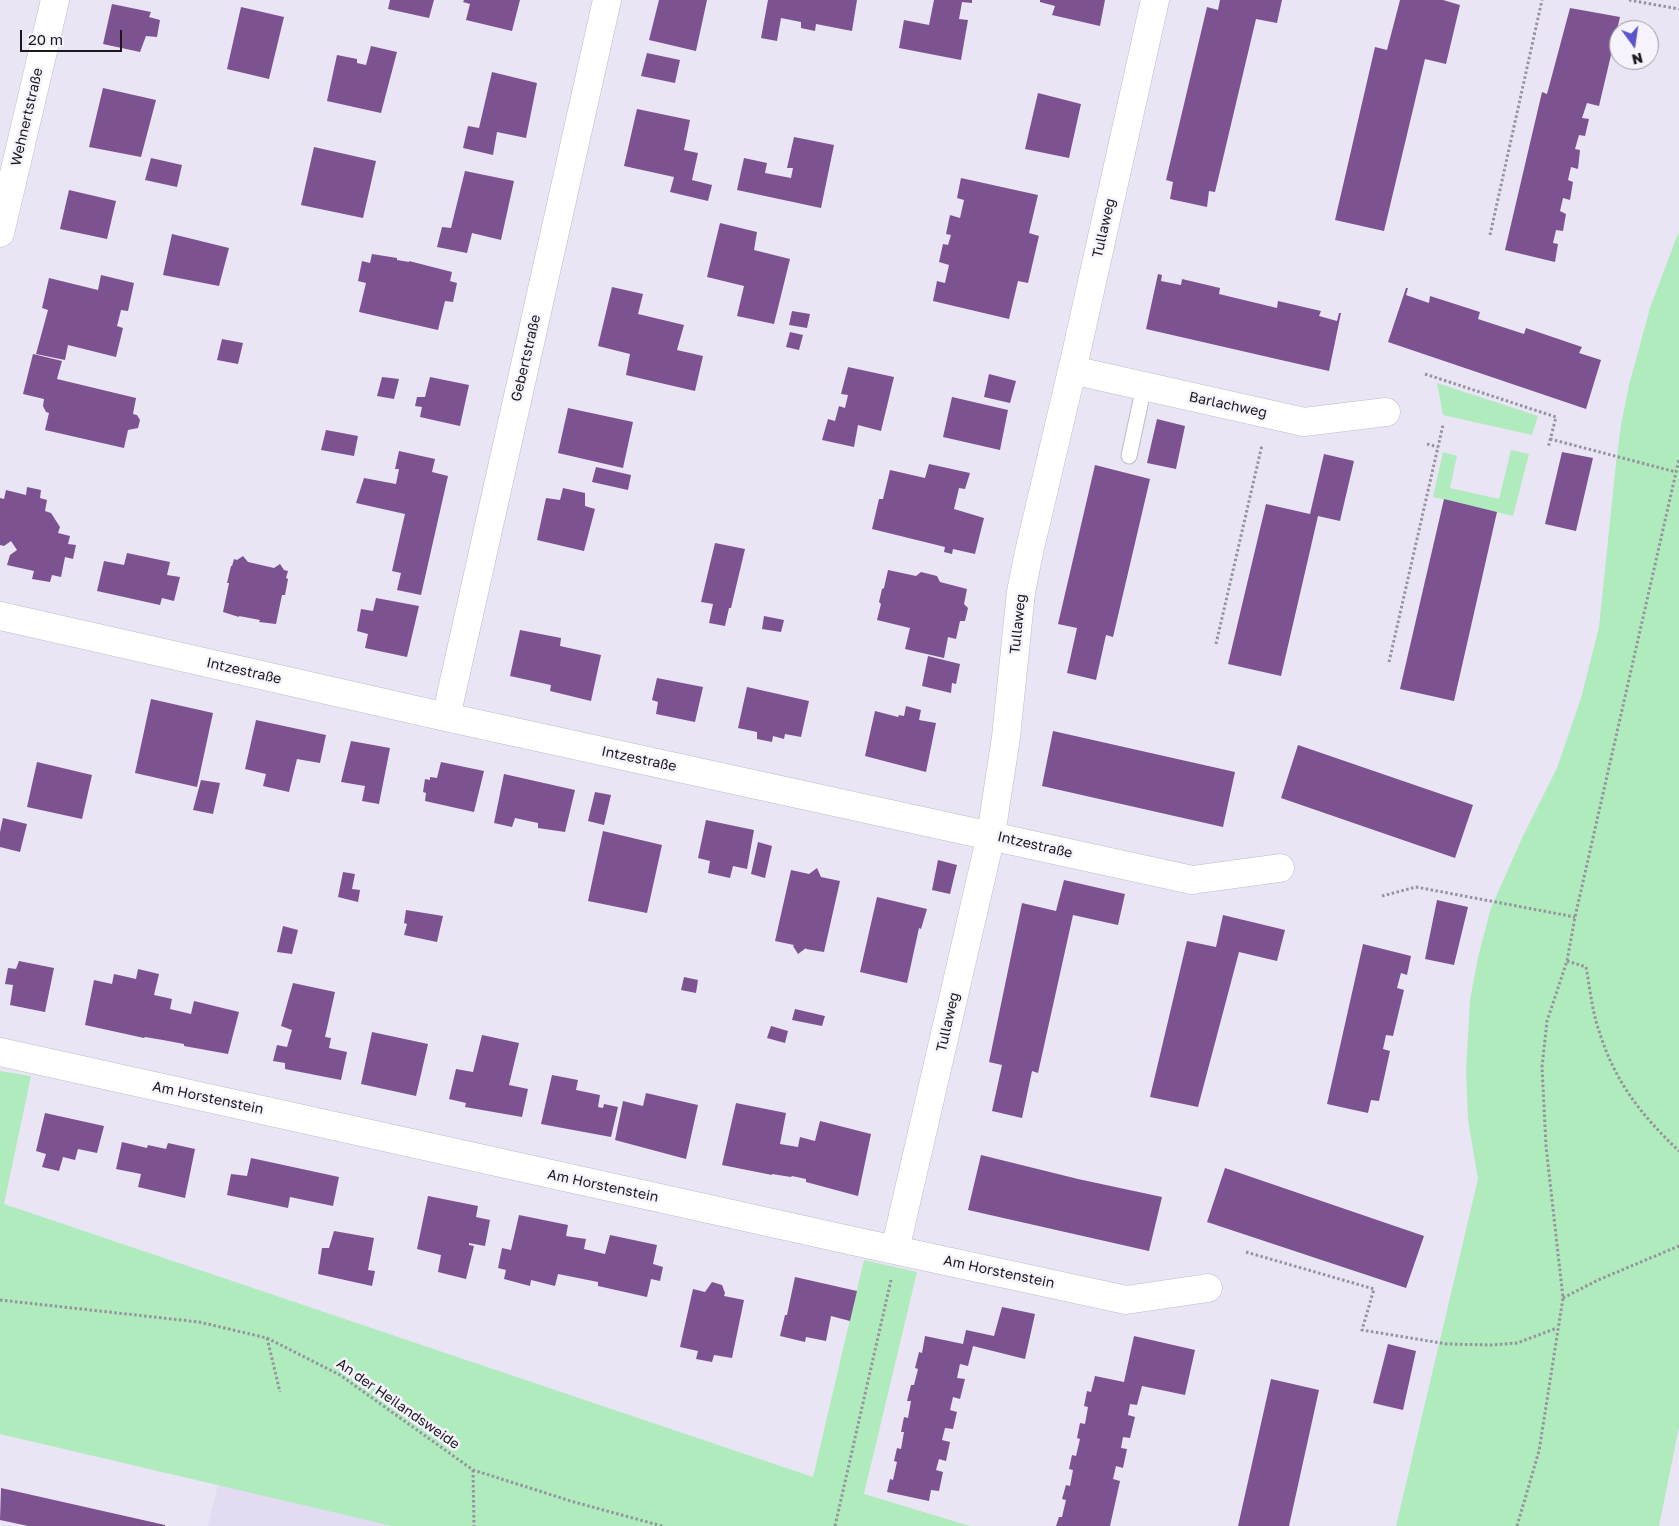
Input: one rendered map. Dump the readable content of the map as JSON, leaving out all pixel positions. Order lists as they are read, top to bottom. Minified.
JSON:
{"streets":{"street":["Wehnertstraße","Tullaweg","Gebertstraße","Barlachweg","Intzestraße","Am Horstenstein"],"path":["An der Heilandsweide"]},"crossings":[["Tullaweg","Barlachweg"],["Tullaweg","Intzestraße"],["Tullaweg","Am Horstenstein"],["Gebertstraße","Intzestraße"]],"scale_bar":"20 m","north":"bottom"}
